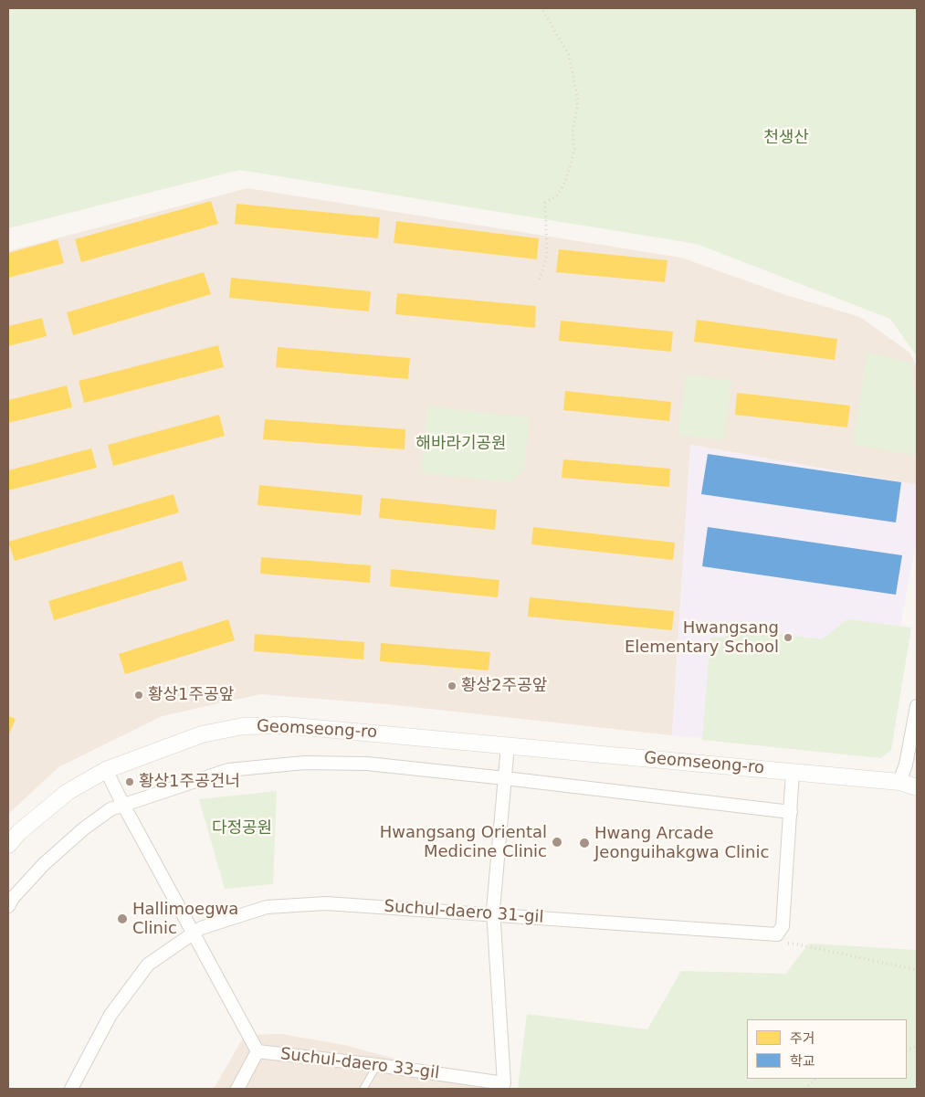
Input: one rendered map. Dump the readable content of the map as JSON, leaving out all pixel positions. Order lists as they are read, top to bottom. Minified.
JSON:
{"streets":{"street":["Geomseong-ro","Suchul-daero 31-gil","Suchul-daero 33-gil"]},"crossings":[["Geomseong-ro","Suchul-daero 31-gil"]],"parks":["천생산","해바라기공원","다정공원"],"places":["Hwangsang Elementary School","황상2주공앞","황상1주공앞","황상1주공건너","Hwangsang Oriental Medicine Clinic","Hwang Arcade Jeonguihakgwa Clinic","Hallimoegwa Clinic"],"legend":["주거","학교"]}
